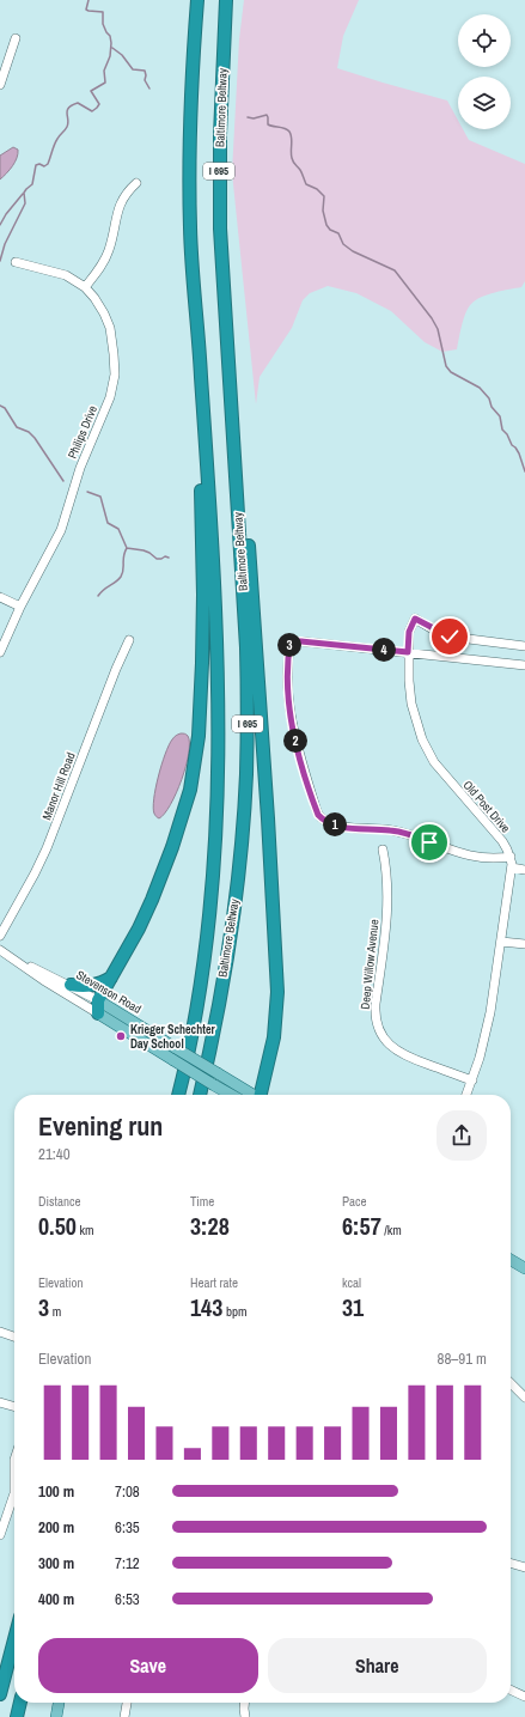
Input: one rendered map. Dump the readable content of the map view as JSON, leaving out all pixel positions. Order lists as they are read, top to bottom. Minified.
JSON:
{"streets":{"highway":["Baltimore Beltway","I 695"],"main road":["Stevenson Road"],"street":["Philips Drive","Manor Hill Road","Old Post Drive","Deep Willow Avenue"]},"crossings":[["Old Post Drive","Deep Willow Avenue"]],"places":["Krieger Schechter Day School"],"page":{"pins":["3","4","2","1"],"heading":["Evening run","21:40"],"stats":[["Distance","0.50 km"],["Time","3:28"],["Pace","6:57 /km"],["Elevation","3 m"],["Heart rate","143 bpm"],["kcal","31"]],"chart":["Elevation","88–91 m"],"list":[{"name":"100 m","note":"7:08"},{"name":"200 m","note":"6:35"},{"name":"300 m","note":"7:12"},{"name":"400 m","note":"6:53"}],"buttons":["Save","Share"]}}
